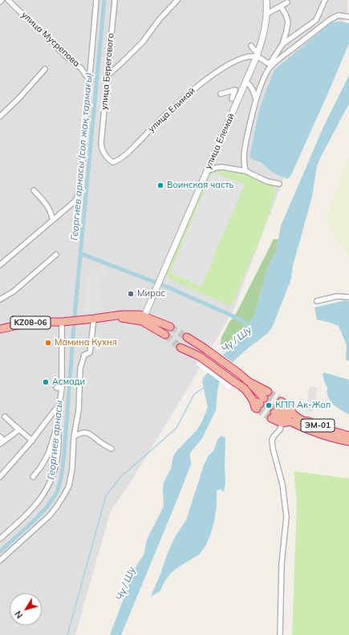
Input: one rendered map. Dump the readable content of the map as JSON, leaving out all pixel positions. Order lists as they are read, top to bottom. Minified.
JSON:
{"streets":{"highway":["KZ08-06","ЭМ-01"],"street":["улица Мусрепова","улица Берегового","улица Елимай","улица Елемай"]},"crossings":[["улица Берегового","улица Елимай"],["улица Елимай","улица Елемай"],["улица Елемай","KZ08-06"]],"water":["Георгиев арнасы (сол жақ тармағы)","Чү / Шу","Георгиев арнасы"],"places":["Воинская часть","Мирас","Мамина Кухня","Асмади","КПП Ак-Жол"],"north":"bottom left"}
